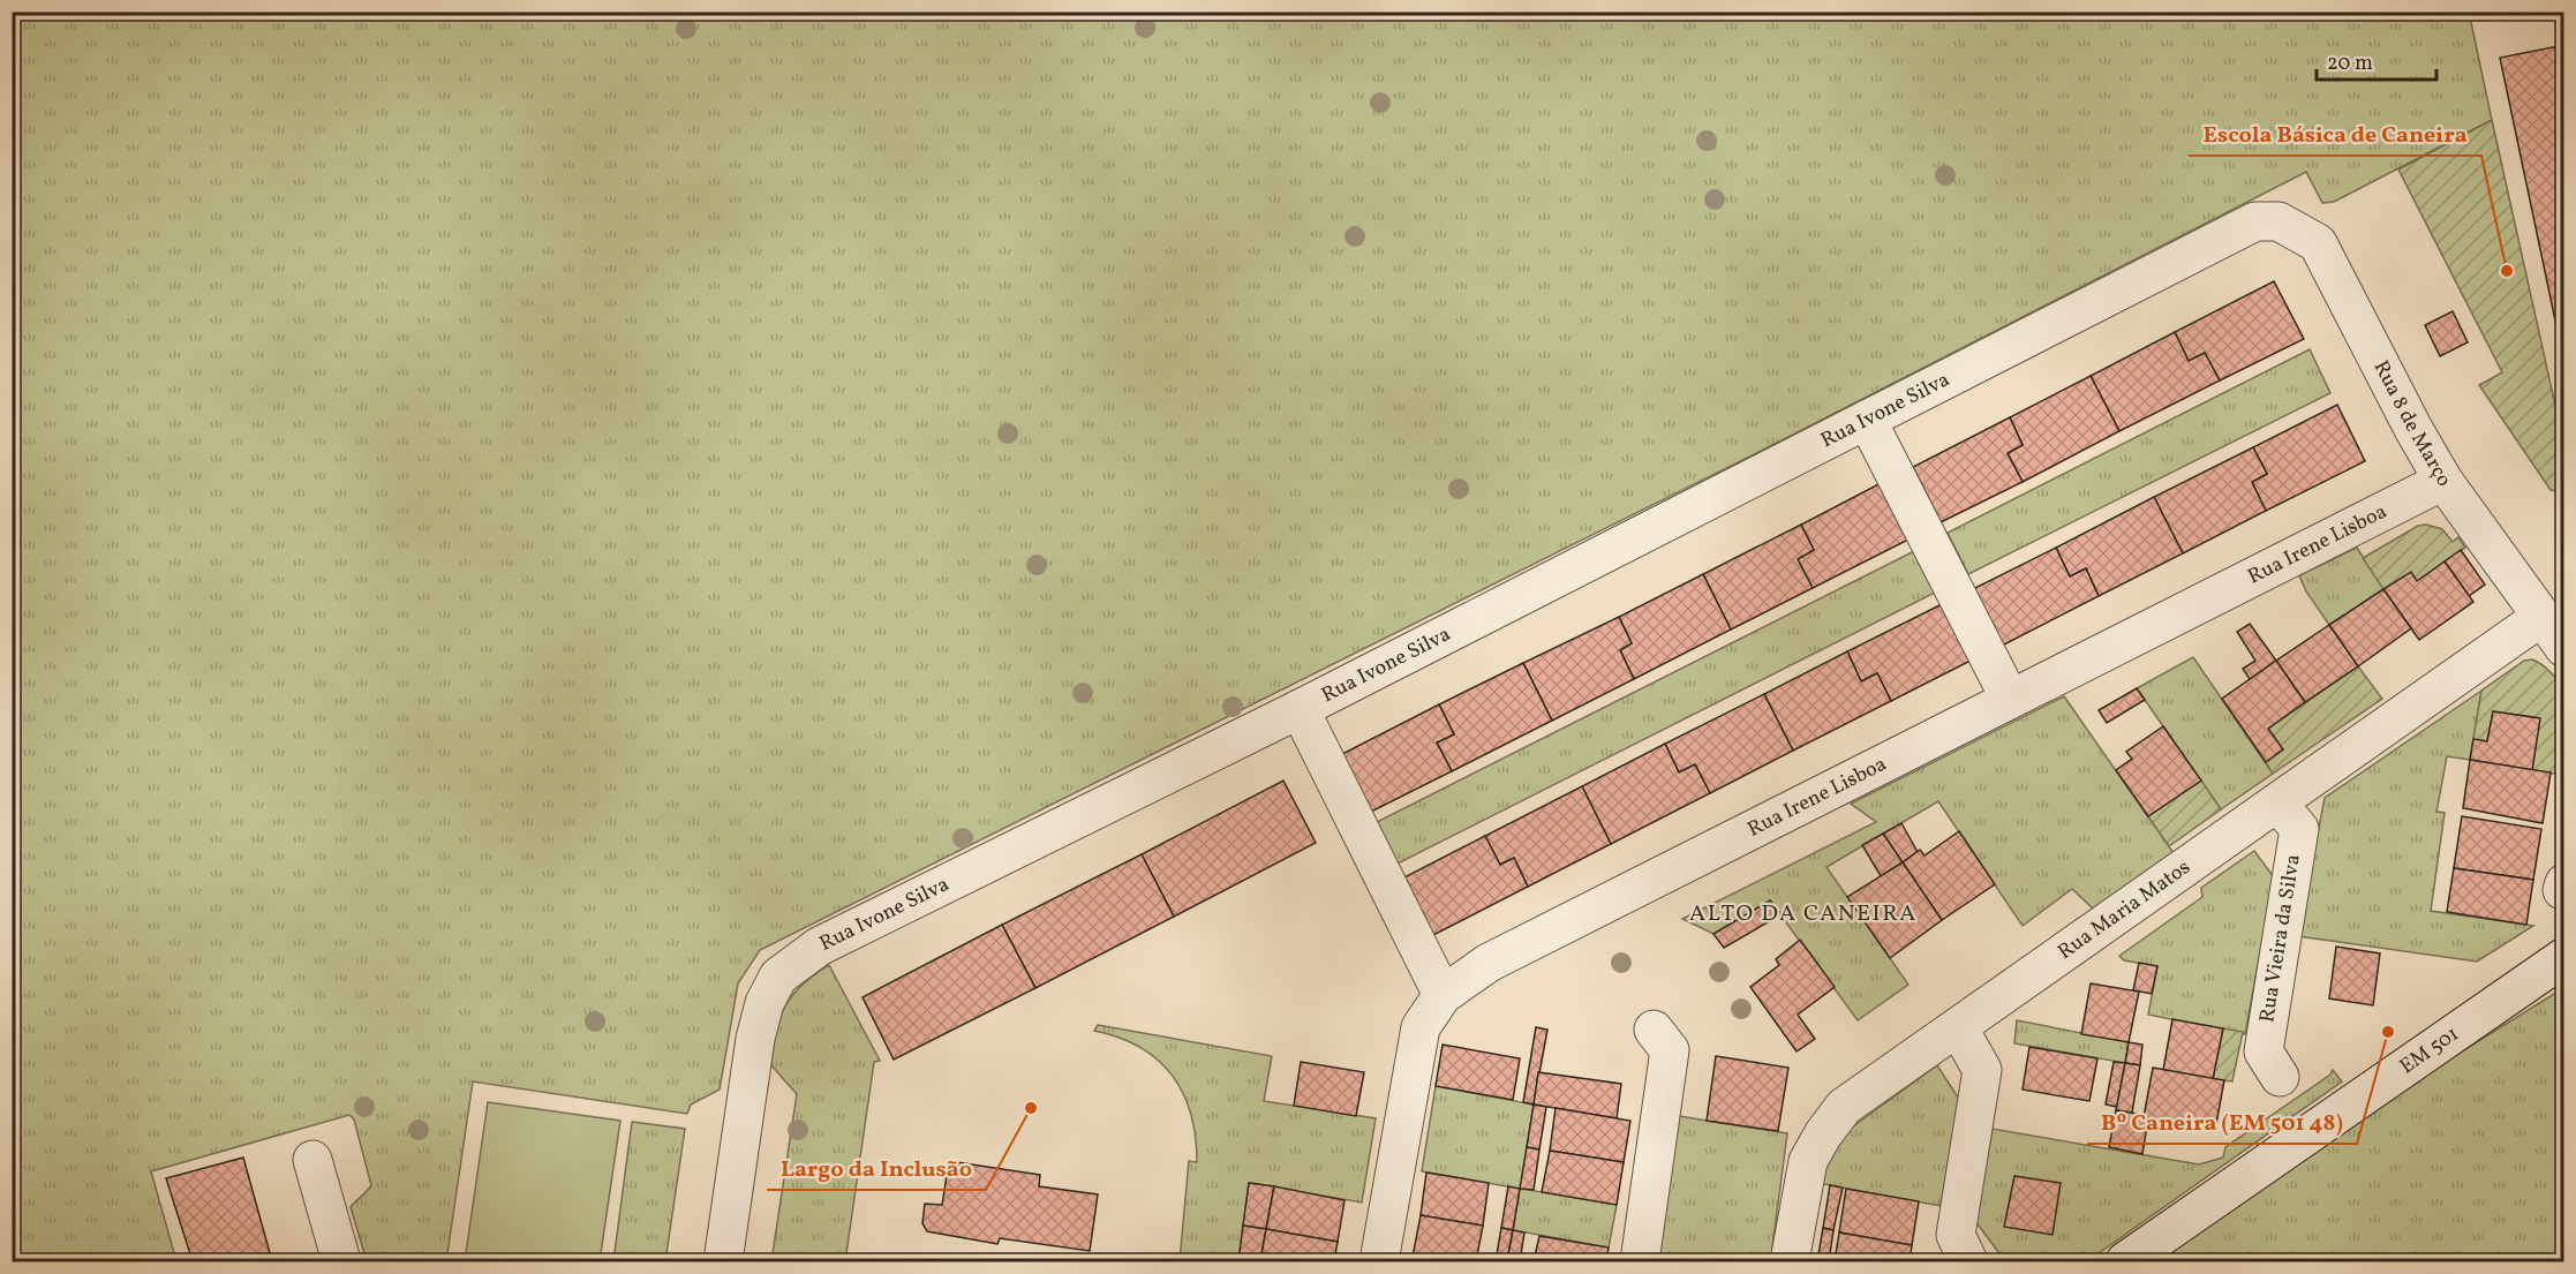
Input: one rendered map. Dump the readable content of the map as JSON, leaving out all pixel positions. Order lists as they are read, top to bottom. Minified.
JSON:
{"streets":{"street":["Rua Ivone Silva","Rua 8 de Março","Rua Irene Lisboa","Rua Maria Matos","Rua Vieira da Silva","EM 501"]},"crossings":[["Rua Ivone Silva","Rua 8 de Março"],["Rua 8 de Março","Rua Irene Lisboa"],["Rua 8 de Março","Rua Maria Matos"],["Rua Maria Matos","Rua Vieira da Silva"]],"districts":["ALTO DA CANEIRA"],"places":["Escola Básica de Caneira","Bº Caneira (EM 501 48)","Largo da Inclusão"],"scale_bar":"20 m"}
